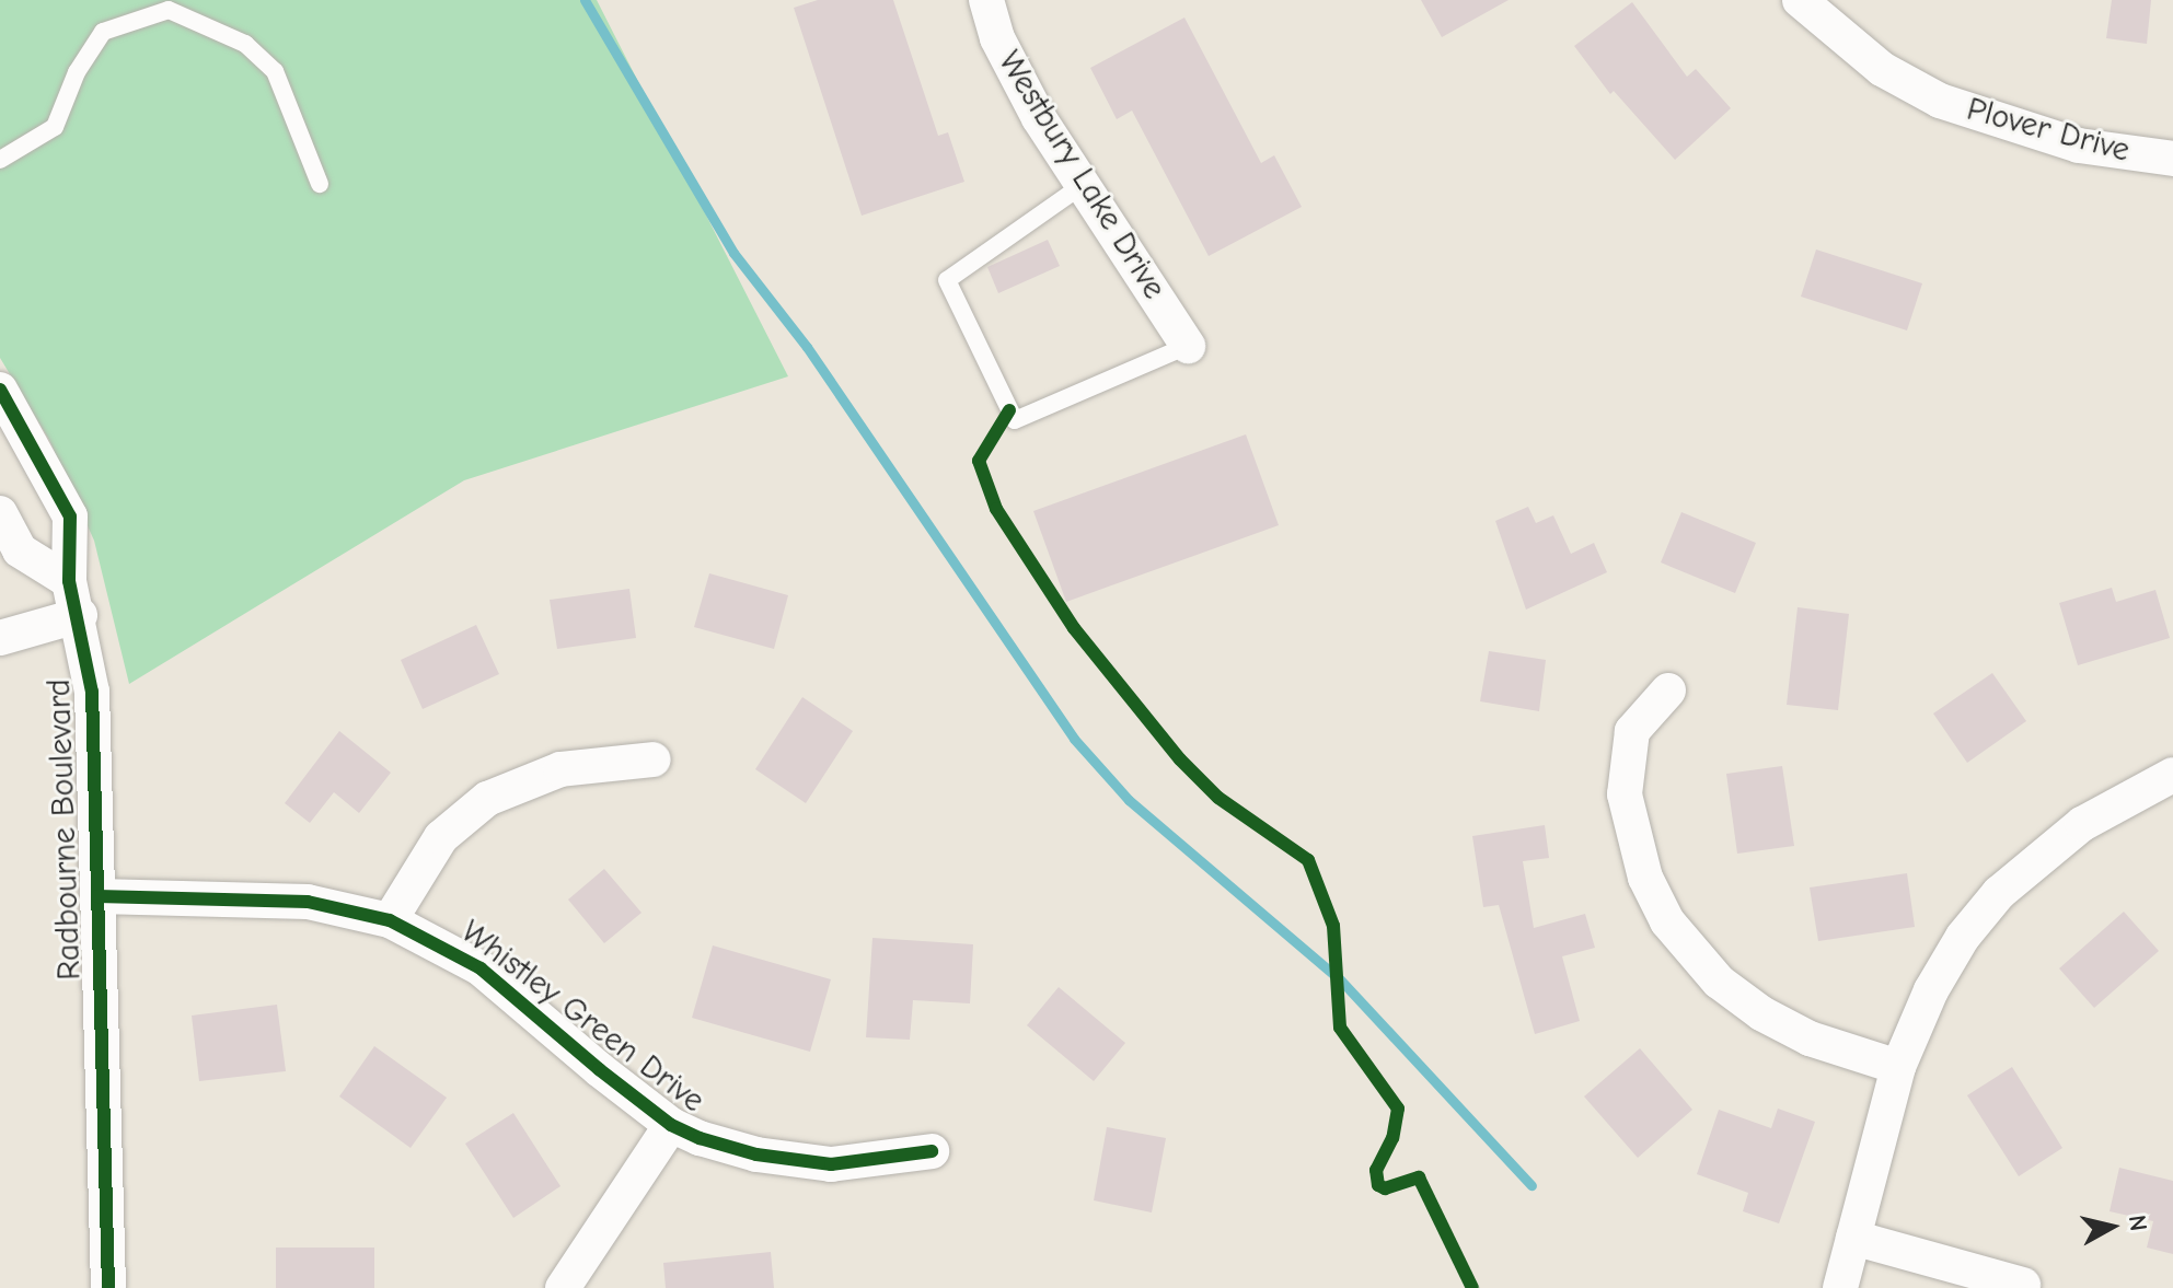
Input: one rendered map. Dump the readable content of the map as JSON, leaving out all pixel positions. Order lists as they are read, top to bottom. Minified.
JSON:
{"streets":{"street":["Plover Drive","Westbury Lake Drive","Radbourne Boulevard","Whistley Green Drive"]},"crossings":[["Radbourne Boulevard","Whistley Green Drive"]],"north":"right"}
